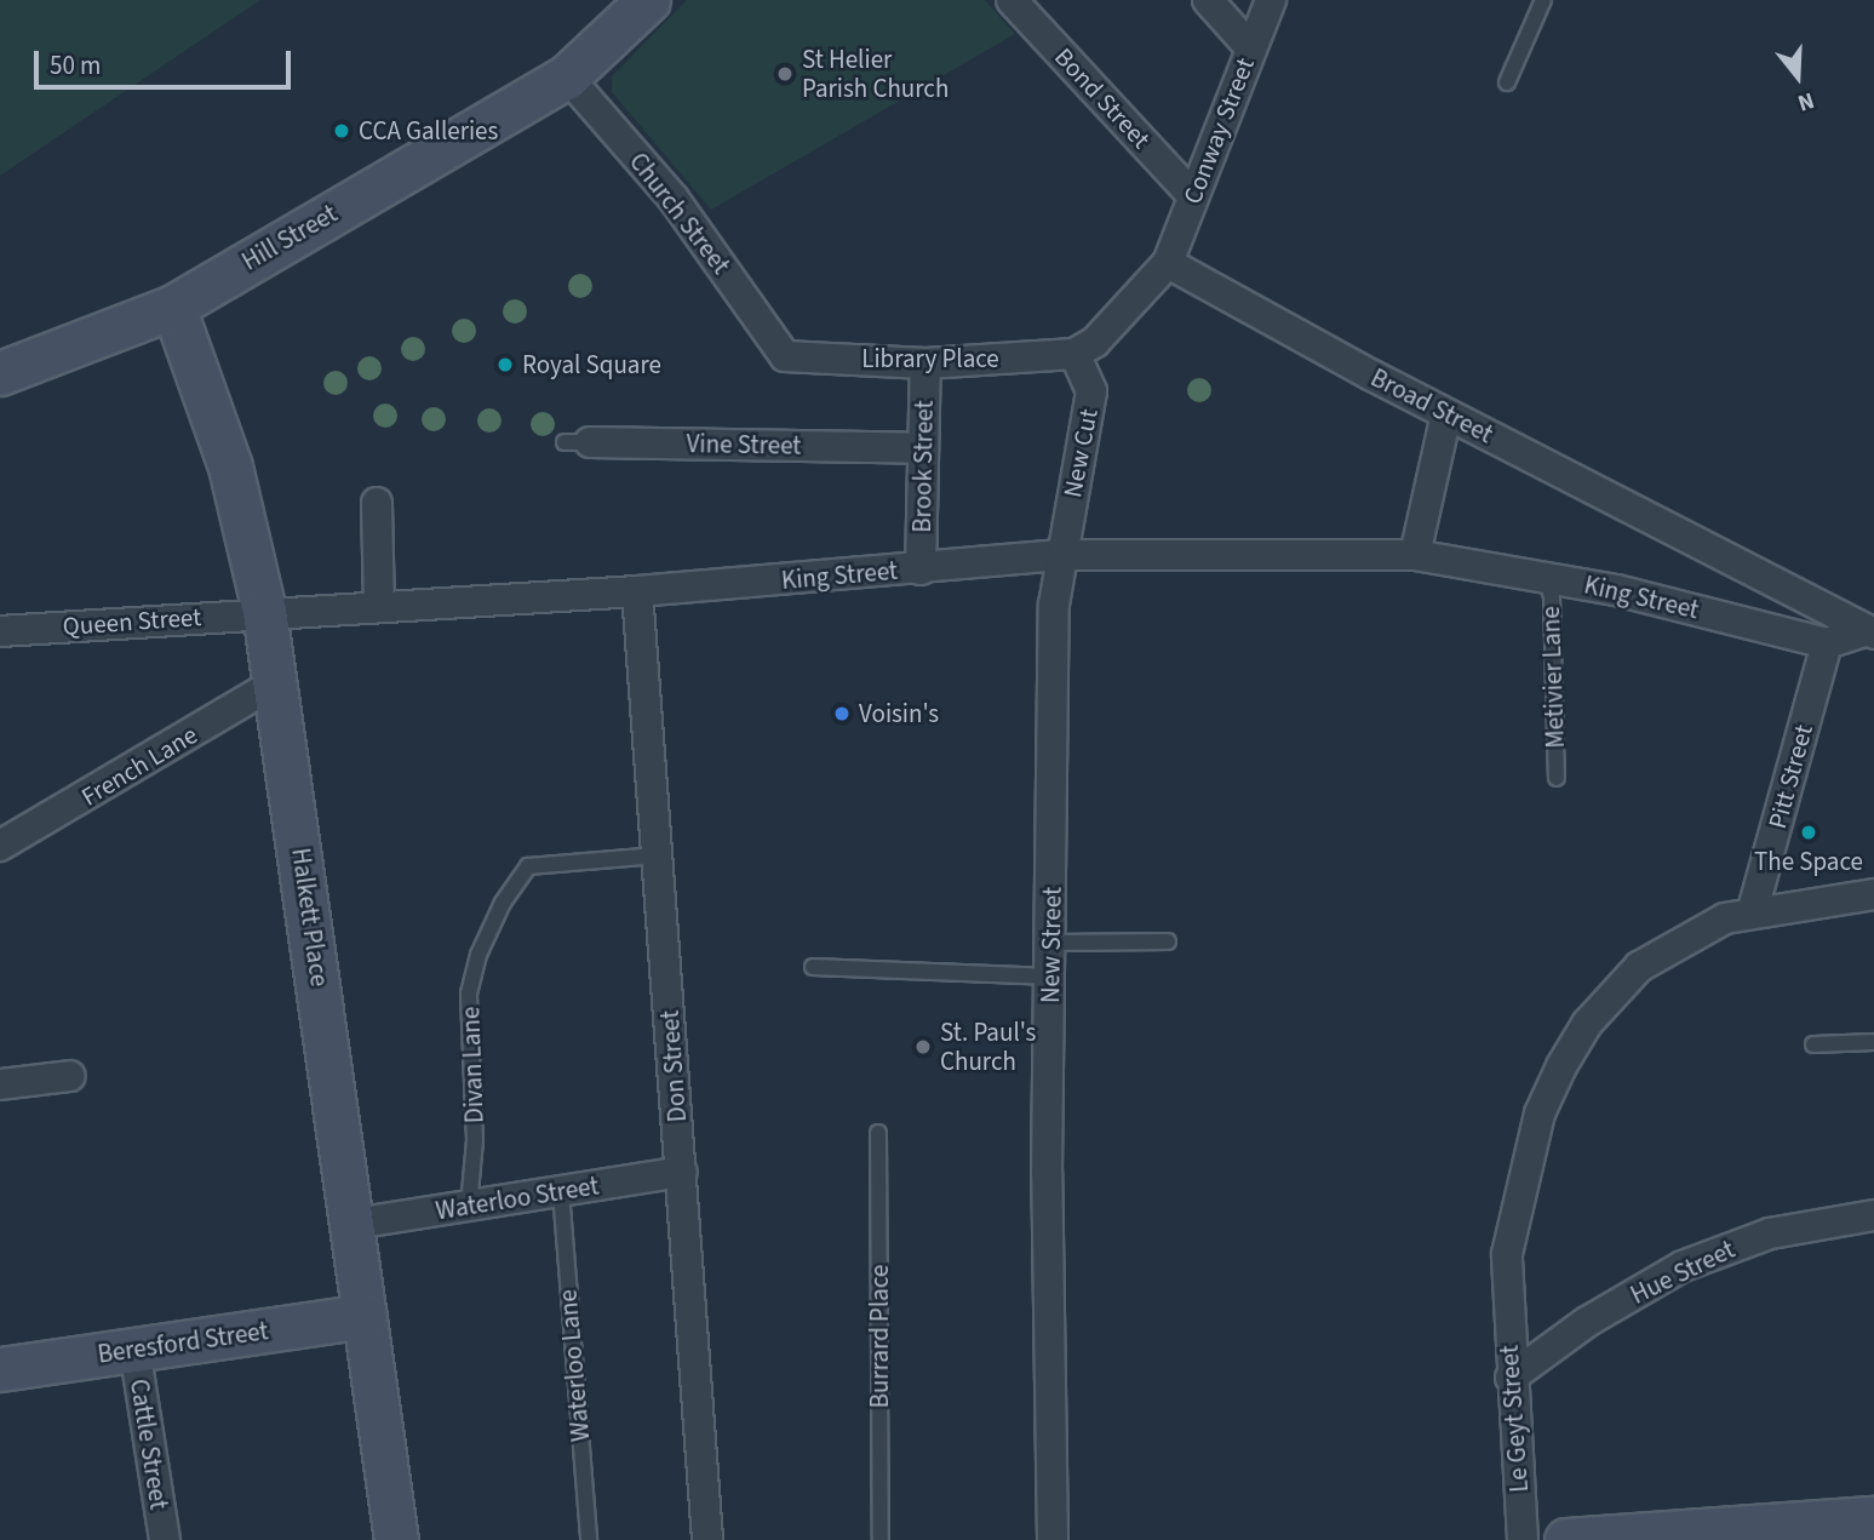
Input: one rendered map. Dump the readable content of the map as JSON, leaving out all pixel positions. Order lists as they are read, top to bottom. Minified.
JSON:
{"streets":{"main road":["Hill Street","Halkett Place","Beresford Street"],"street":["Bond Street","Conway Street","Church Street","Library Place","Broad Street","Vine Street","New Cut","Brook Street","King Street","Queen Street","French Lane","Pitt Street","New Street","Don Street","Waterloo Street","Hue Street","Le Geyt Street","Cattle Street"],"lane":["Metivier Lane","Divan Lane","Burrard Place","Waterloo Lane"]},"crossings":[["Bond Street","Conway Street"],["Conway Street","Broad Street"],["Church Street","Hill Street"],["Church Street","Library Place"],["Hill Street","Halkett Place"],["Library Place","New Cut"],["Library Place","Brook Street"],["Vine Street","Brook Street"],["New Cut","King Street"],["New Cut","New Street"],["Brook Street","King Street"],["King Street","Queen Street"],["King Street","Metivier Lane"],["King Street","Pitt Street"],["King Street","Halkett Place"],["King Street","New Street"],["King Street","Don Street"],["Queen Street","Halkett Place"],["French Lane","Halkett Place"],["Pitt Street","Le Geyt Street"],["Halkett Place","Waterloo Street"],["Halkett Place","Beresford Street"],["Divan Lane","Don Street"],["Divan Lane","Waterloo Street"],["Don Street","Waterloo Street"],["Waterloo Street","Waterloo Lane"],["Hue Street","Le Geyt Street"],["Beresford Street","Cattle Street"]],"places":["St Helier Parish Church","CCA Galleries","Royal Square","Voisin's","The Space","St. Paul's Church"],"scale_bar":"50 m","north":"bottom"}
